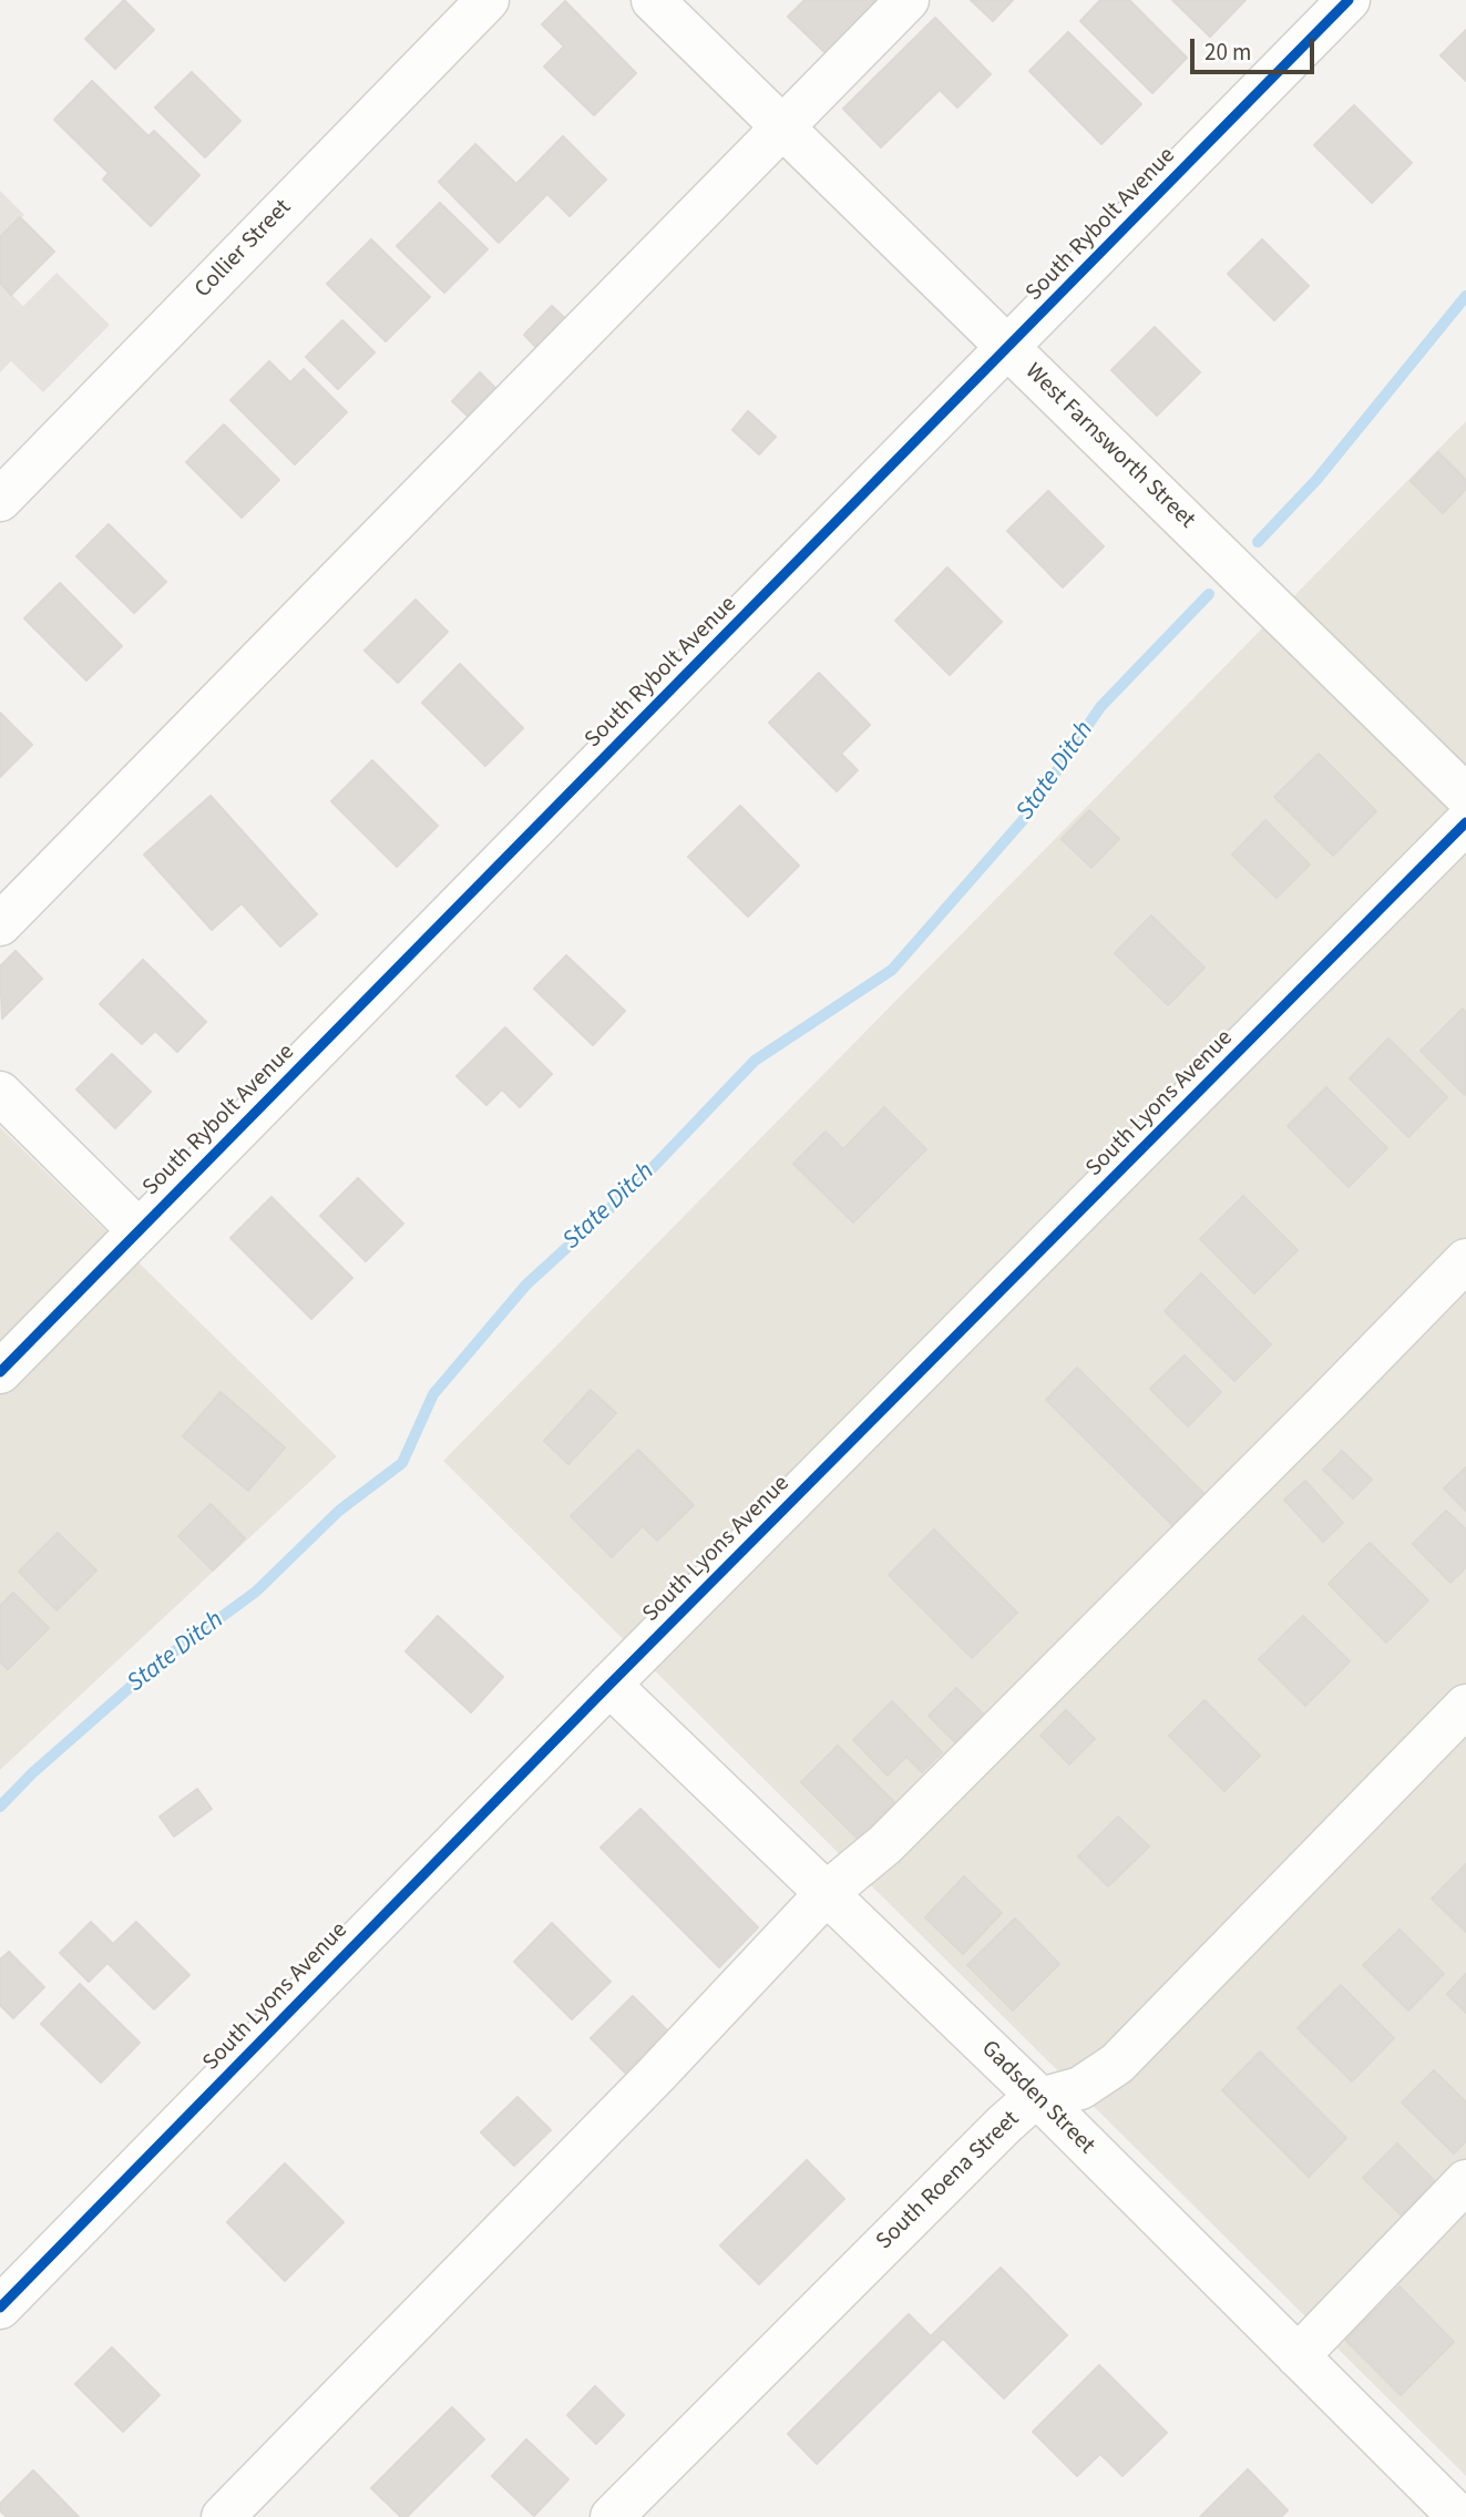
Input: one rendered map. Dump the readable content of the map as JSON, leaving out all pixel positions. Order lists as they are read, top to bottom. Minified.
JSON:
{"streets":{"street":["South Rybolt Avenue","Collier Street","West Farnsworth Street","South Lyons Avenue","Gadsden Street","South Roena Street"]},"crossings":[["South Rybolt Avenue","West Farnsworth Street"],["South Lyons Avenue","Gadsden Street"],["Gadsden Street","South Roena Street"]],"water":["State Ditch"],"scale_bar":"20 m"}
